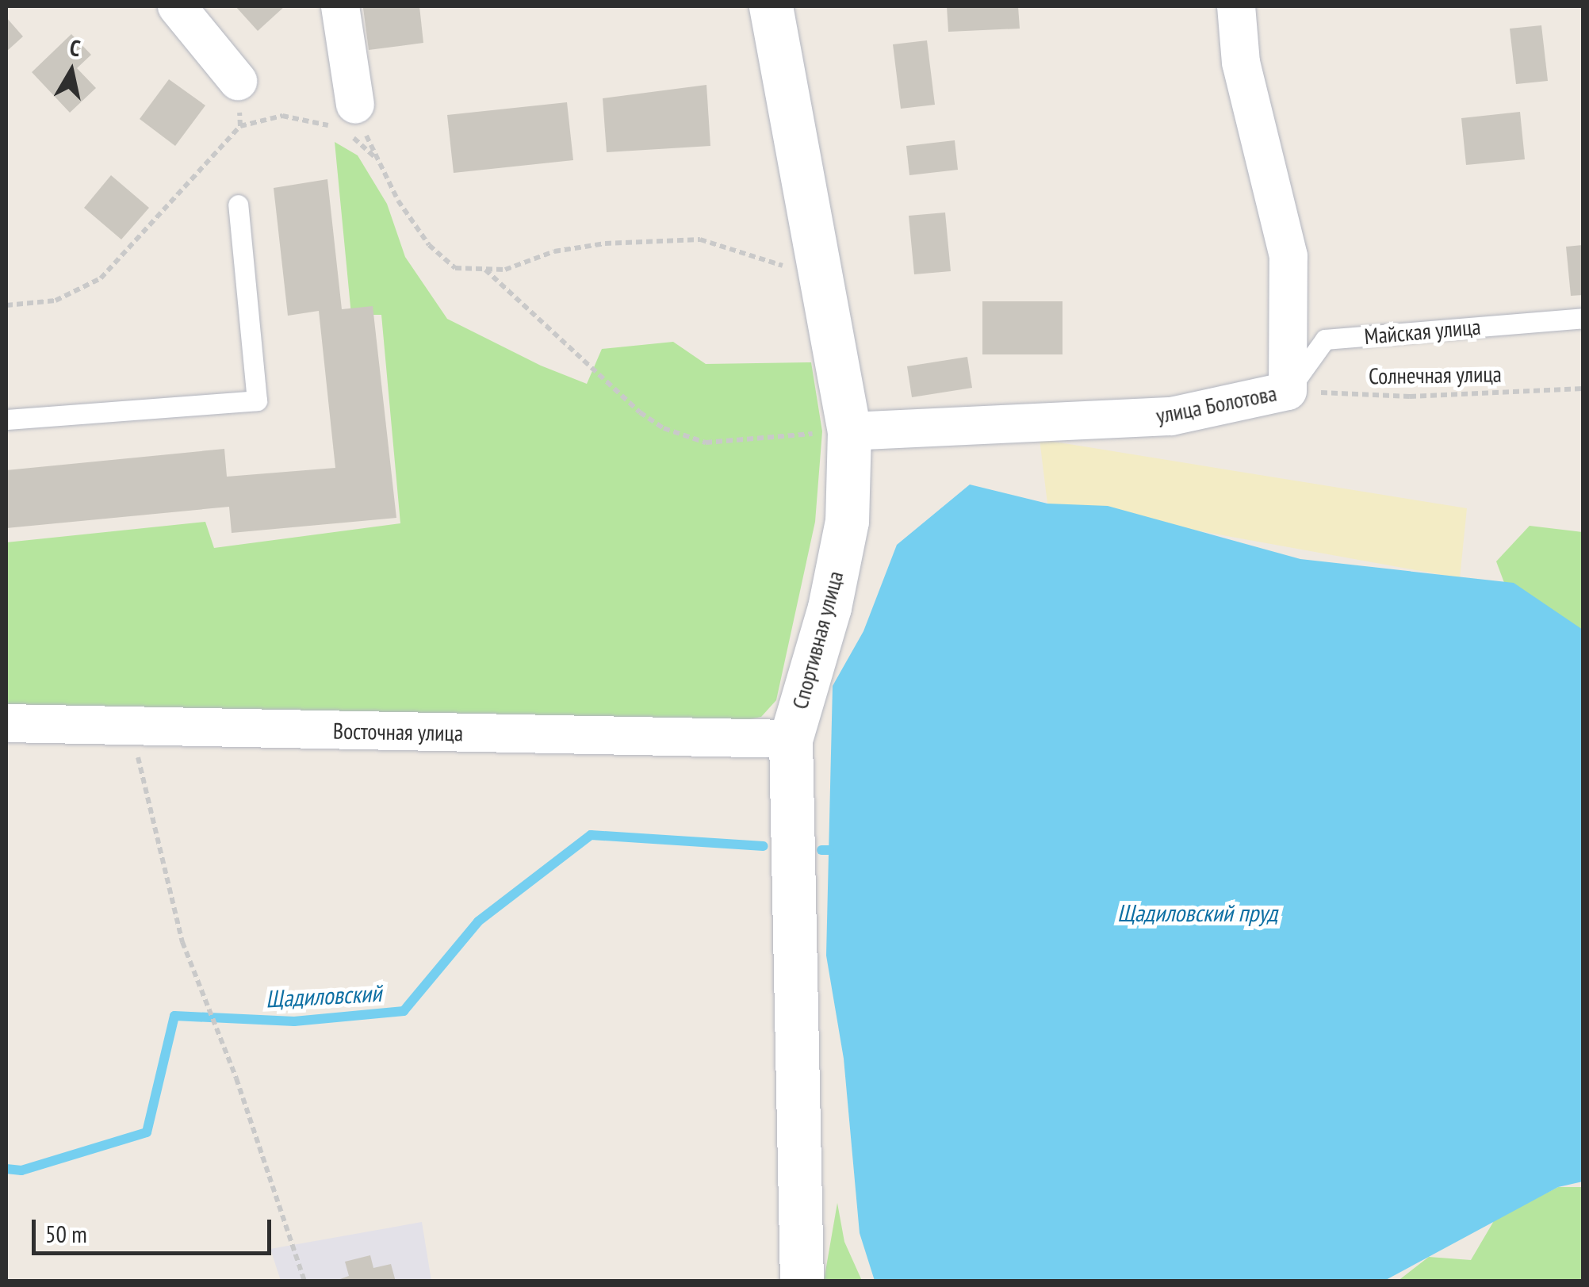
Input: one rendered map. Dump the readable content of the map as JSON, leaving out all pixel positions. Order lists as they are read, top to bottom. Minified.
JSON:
{"streets":{"street":["улица Болотова","Спортивная улица","Восточная улица"],"lane":["Майская улица"],"path":["Солнечная улица"]},"crossings":[["Майская улица","Солнечная улица"],["Майская улица","улица Болотова"],["Солнечная улица","улица Болотова"],["улица Болотова","Спортивная улица"],["Спортивная улица","Восточная улица"]],"water":["Щадиловский пруд","Щадиловский"],"scale_bar":"50 m","north":"top"}
